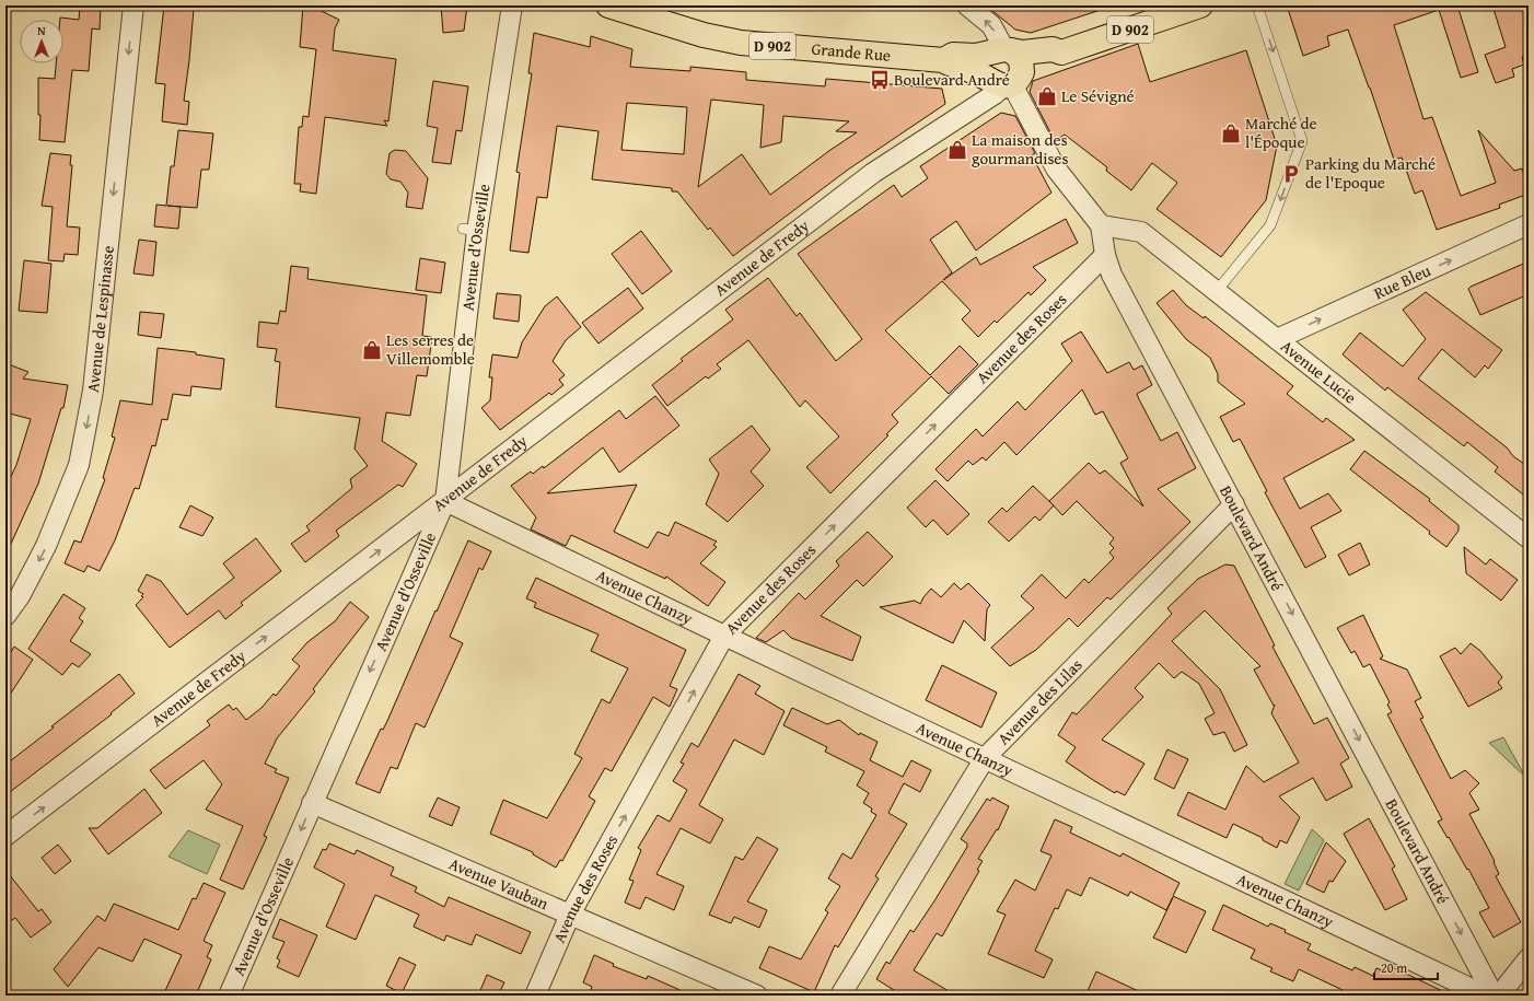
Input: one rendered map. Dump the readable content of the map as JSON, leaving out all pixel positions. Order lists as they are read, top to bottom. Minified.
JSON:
{"streets":{"main road":["D 902","Grande Rue"],"street":["Avenue d'Osseville","Avenue de Fredy","Rue Bleu","Avenue de Lespinasse","Avenue des Roses","Avenue Lucie","Boulevard André","Avenue Chanzy","Avenue des Lilas","Avenue Vauban"]},"crossings":[["Grande Rue","Avenue de Fredy"],["Grande Rue","Boulevard André"],["Avenue d'Osseville","Avenue de Fredy"],["Avenue d'Osseville","Avenue Chanzy"],["Avenue d'Osseville","Avenue Vauban"],["Avenue de Fredy","Boulevard André"],["Avenue de Fredy","Avenue Chanzy"],["Rue Bleu","Avenue Lucie"],["Avenue des Roses","Boulevard André"],["Avenue des Roses","Avenue Chanzy"],["Avenue des Roses","Avenue Vauban"],["Avenue Lucie","Boulevard André"],["Boulevard André","Avenue des Lilas"],["Avenue Chanzy","Avenue des Lilas"]],"one_way":["Avenue d'Osseville","Avenue de Fredy","Rue Bleu","Avenue de Lespinasse","Avenue des Roses","Boulevard André"],"places":{"bus stop":["Boulevard André"],"shop":["Le Sévigné","Marché de l'Époque","La maison des gourmandises","Les serres de Villemomble"],"parking":["Parking du Marché de l'Epoque"]},"scale_bar":"20 m","north":"top"}
